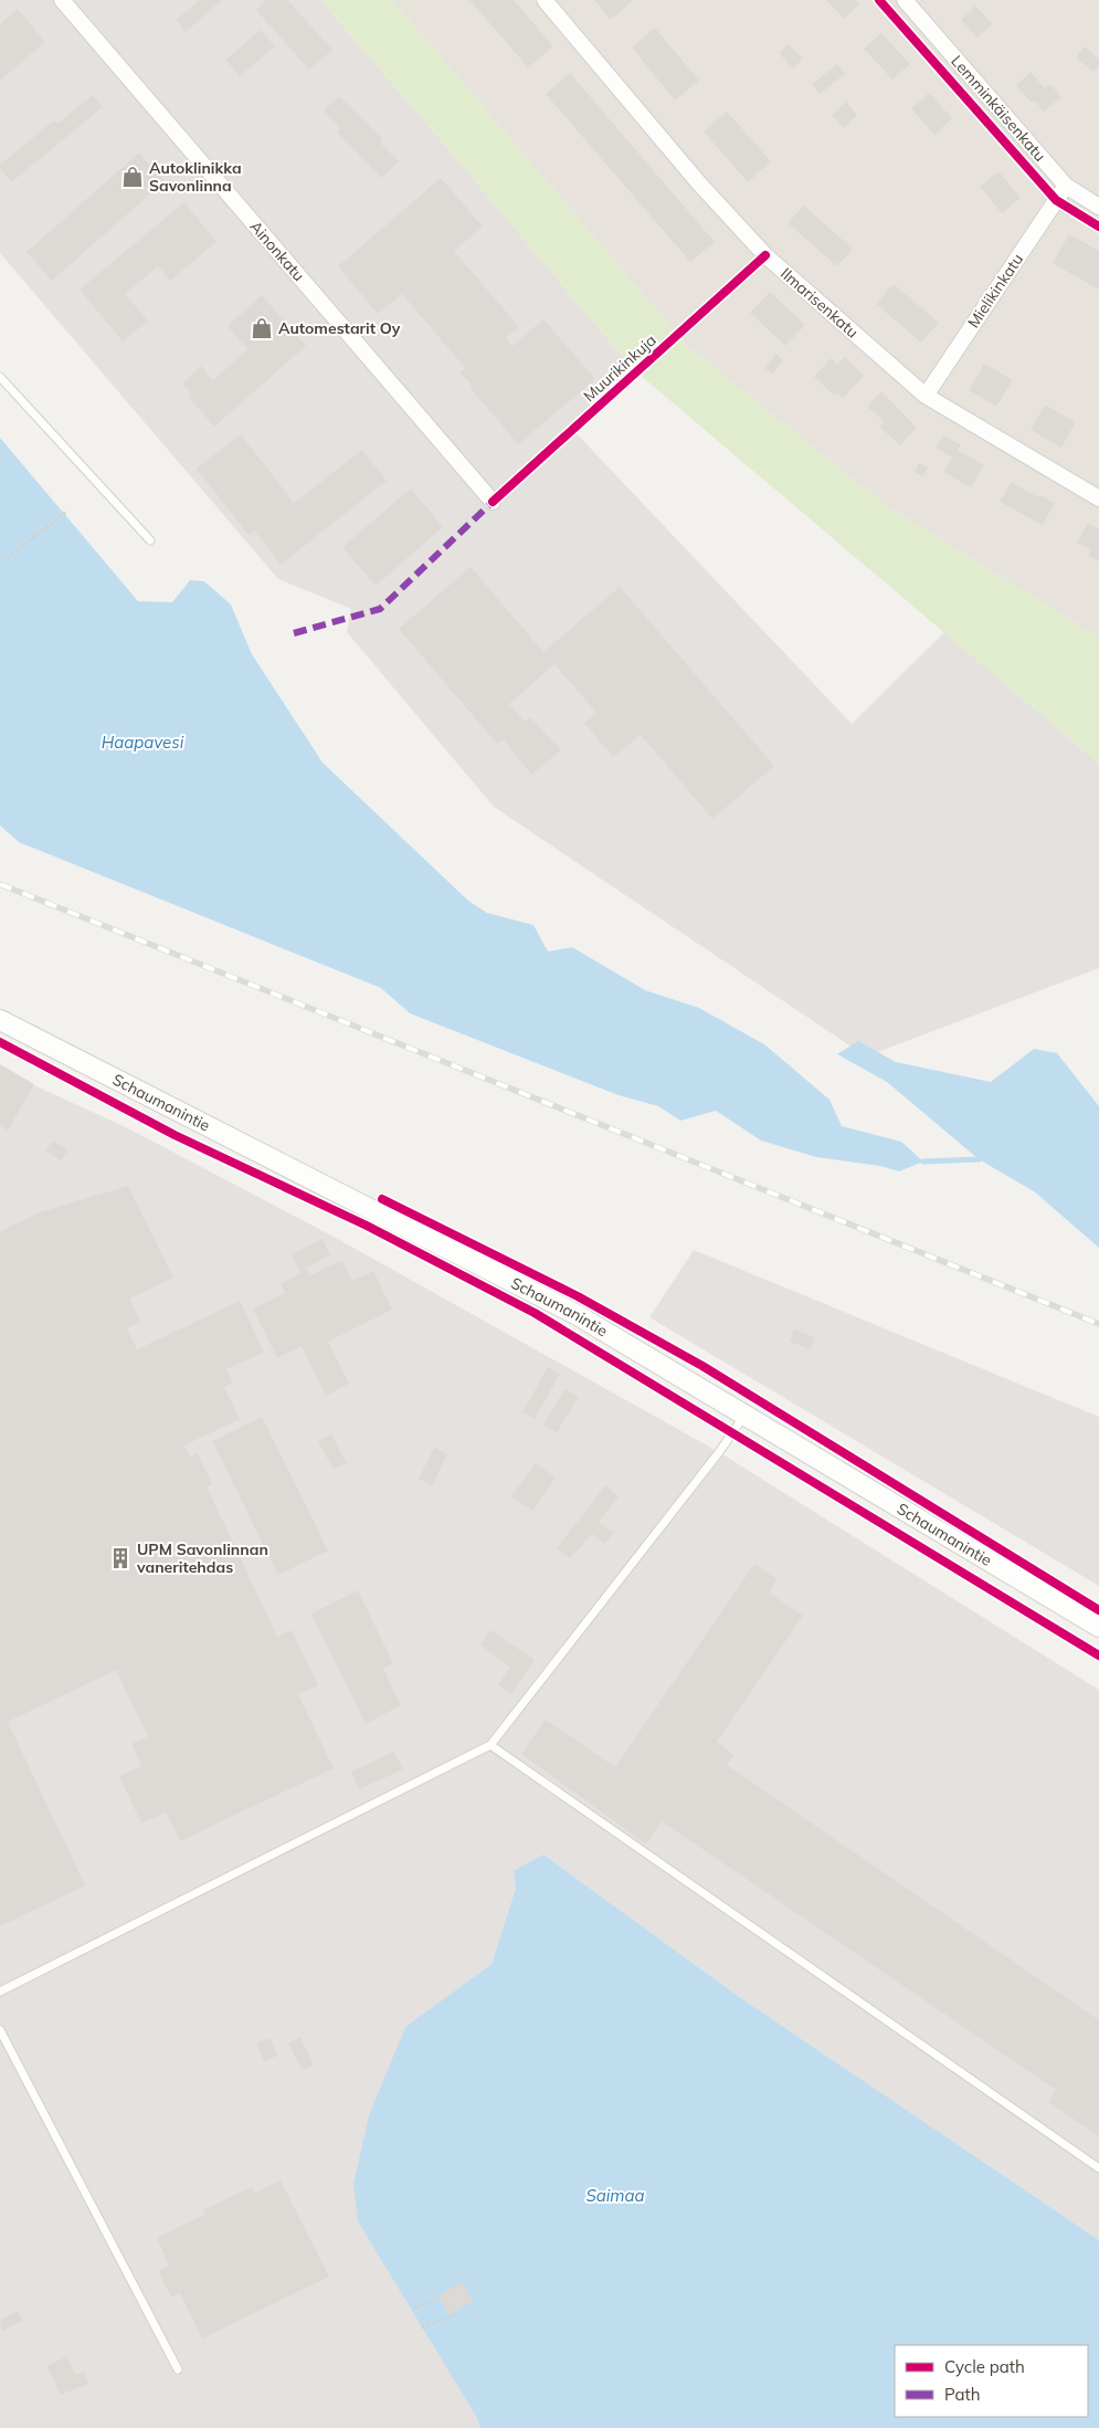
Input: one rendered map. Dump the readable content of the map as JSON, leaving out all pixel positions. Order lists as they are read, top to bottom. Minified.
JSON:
{"streets":{"street":["Lemminkäisenkatu","Ainonkatu","Mielikinkatu","Ilmarisenkatu","Schaumanintie"],"cycle path":["Muurikinkuja"]},"crossings":[["Lemminkäisenkatu","Mielikinkatu"],["Mielikinkatu","Ilmarisenkatu"]],"water":["Haapavesi","Saimaa"],"places":{"shop":["Autoklinikka Savonlinna","Automestarit Oy"],"building":["UPM Savonlinnan vaneritehdas"]},"legend":["Cycle path","Path"]}
